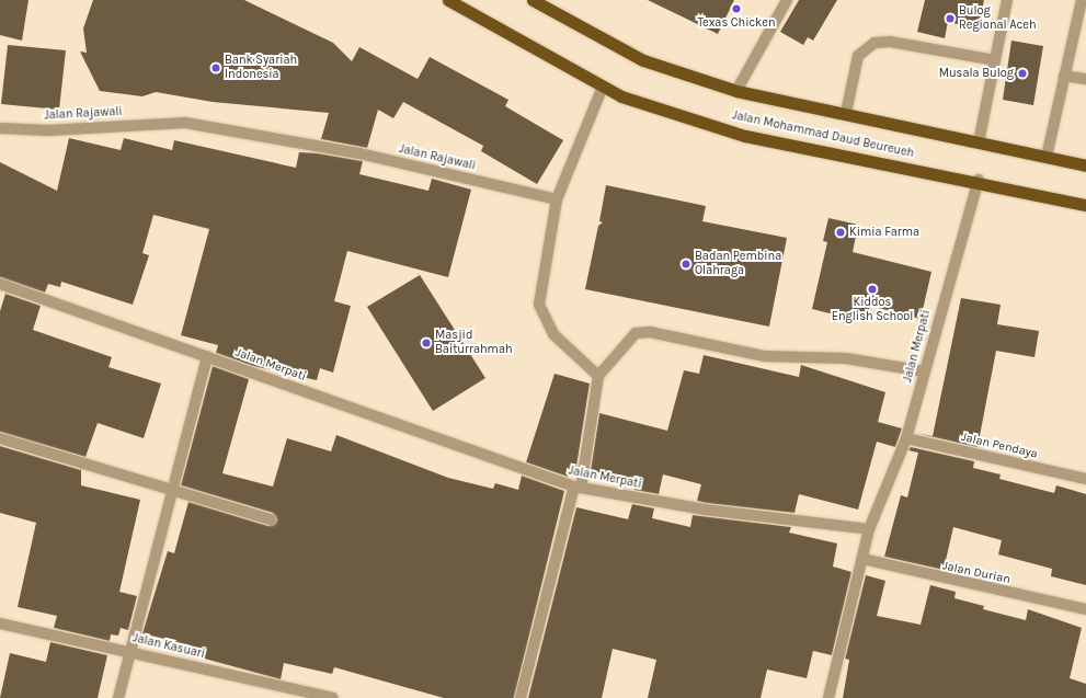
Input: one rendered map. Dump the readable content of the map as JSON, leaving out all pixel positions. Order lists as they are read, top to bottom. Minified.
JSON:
{"streets":{"highway":["Jalan Mohammad Daud Beureueh"],"street":["Jalan Rajawali","Jalan Merpati","Jalan Pendaya","Jalan Durian","Jalan Kasuari"]},"crossings":[["Jalan Mohammad Daud Beureueh","Jalan Merpati"],["Jalan Merpati","Jalan Pendaya"]],"places":["Texas Chicken","Bulog Regional Aceh","Bank Syariah Indonesia","Musala Bulog","Kimia Farma","Badan Pembina Olahraga","Kiddos English School","Masjid Baiturrahmah"]}
